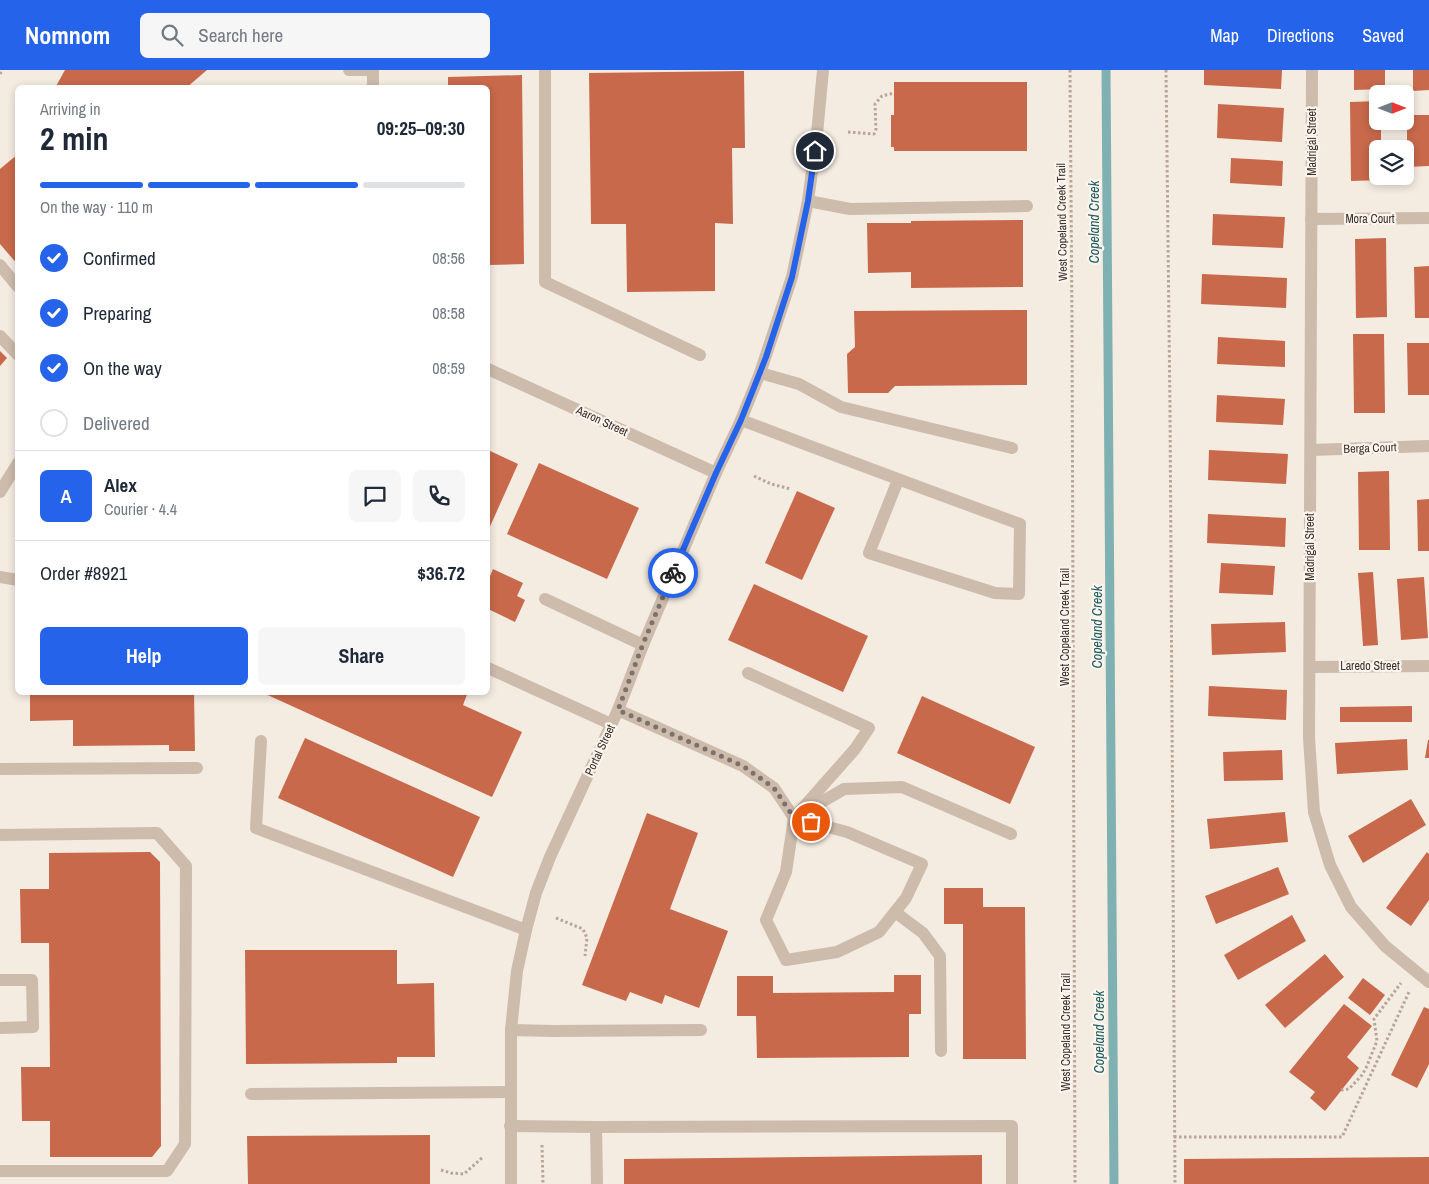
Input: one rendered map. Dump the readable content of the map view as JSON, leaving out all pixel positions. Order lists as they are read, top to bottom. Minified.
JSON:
{"streets":{"street":["Madrigal Street","Mora Court","Aaron Street","Berga Court","Laredo Street","Portal Street"],"path":["West Copeland Creek Trail"]},"crossings":[["Madrigal Street","Mora Court"],["Madrigal Street","Berga Court"],["Madrigal Street","Laredo Street"],["Aaron Street","Portal Street"]],"water":["Copeland Creek"],"north":"right","page":{"header":"Nomnom","search":"Search here","nav":["Map","Directions","Saved"],"heading":["2 min","Arriving in","09:25–09:30"],"panel":["Alex","Courier · 4.4","Order #8921","$36.72"],"bar":"On the way · 110 m","list":[["Confirmed","08:56"],["Preparing","08:58"],["On the way","08:59"],"Delivered"],"round":"A","buttons":["Help","Share"]}}
